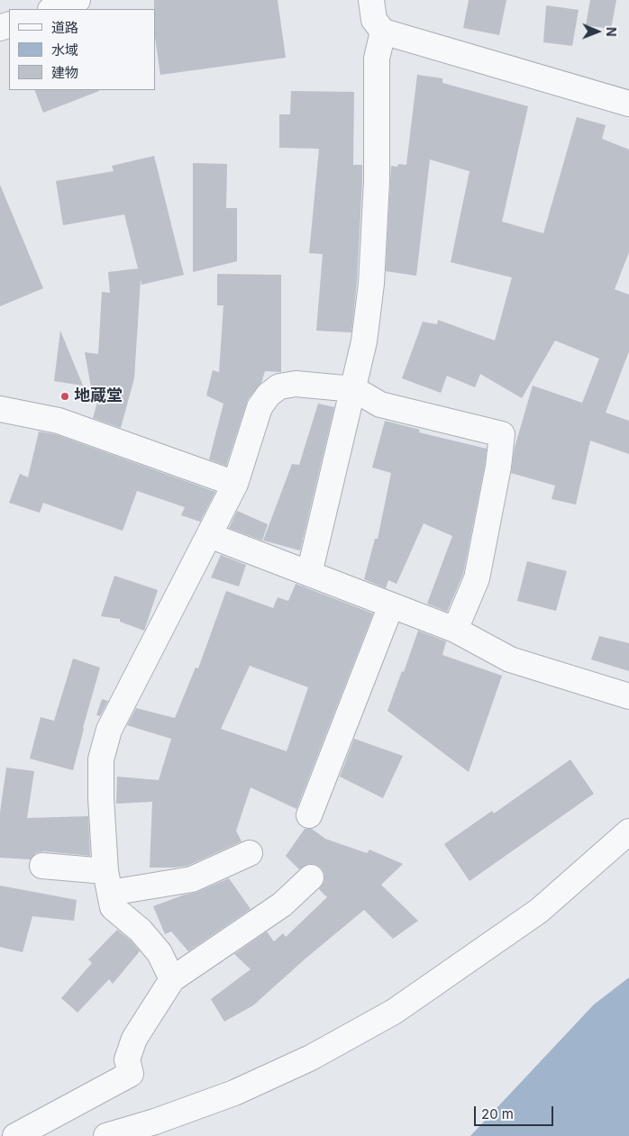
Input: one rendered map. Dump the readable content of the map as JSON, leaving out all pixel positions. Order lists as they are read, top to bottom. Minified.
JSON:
{"places":["地蔵堂"],"legend":["道路","水域","建物"],"scale_bar":"20 m","north":"right"}
